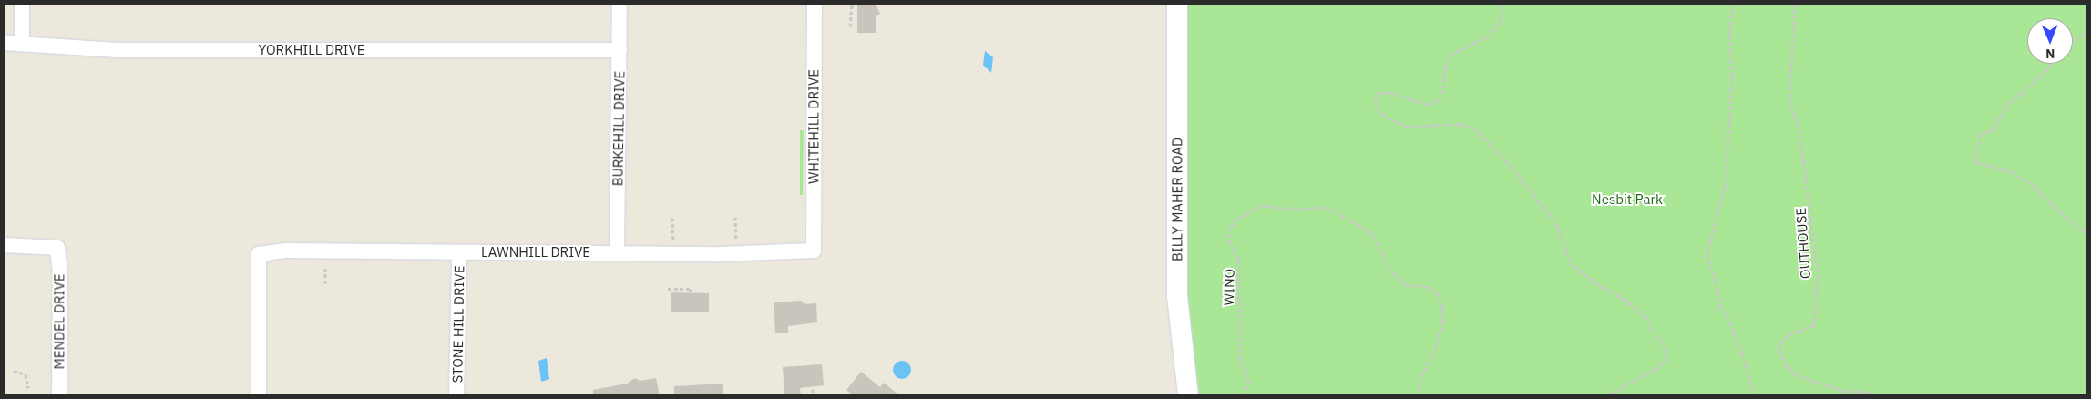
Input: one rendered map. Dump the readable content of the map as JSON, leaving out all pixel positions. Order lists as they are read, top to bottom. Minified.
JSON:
{"streets":{"main road":["BILLY MAHER ROAD"],"street":["YORKHILL DRIVE","WHITEHILL DRIVE","BURKEHILL DRIVE","LAWNHILL DRIVE","MENDEL DRIVE","STONE HILL DRIVE"],"path":["OUTHOUSE","WINO"]},"crossings":[["YORKHILL DRIVE","BURKEHILL DRIVE"],["WHITEHILL DRIVE","LAWNHILL DRIVE"],["BURKEHILL DRIVE","LAWNHILL DRIVE"],["LAWNHILL DRIVE","STONE HILL DRIVE"]],"parks":["Nesbit Park"],"north":"bottom"}
